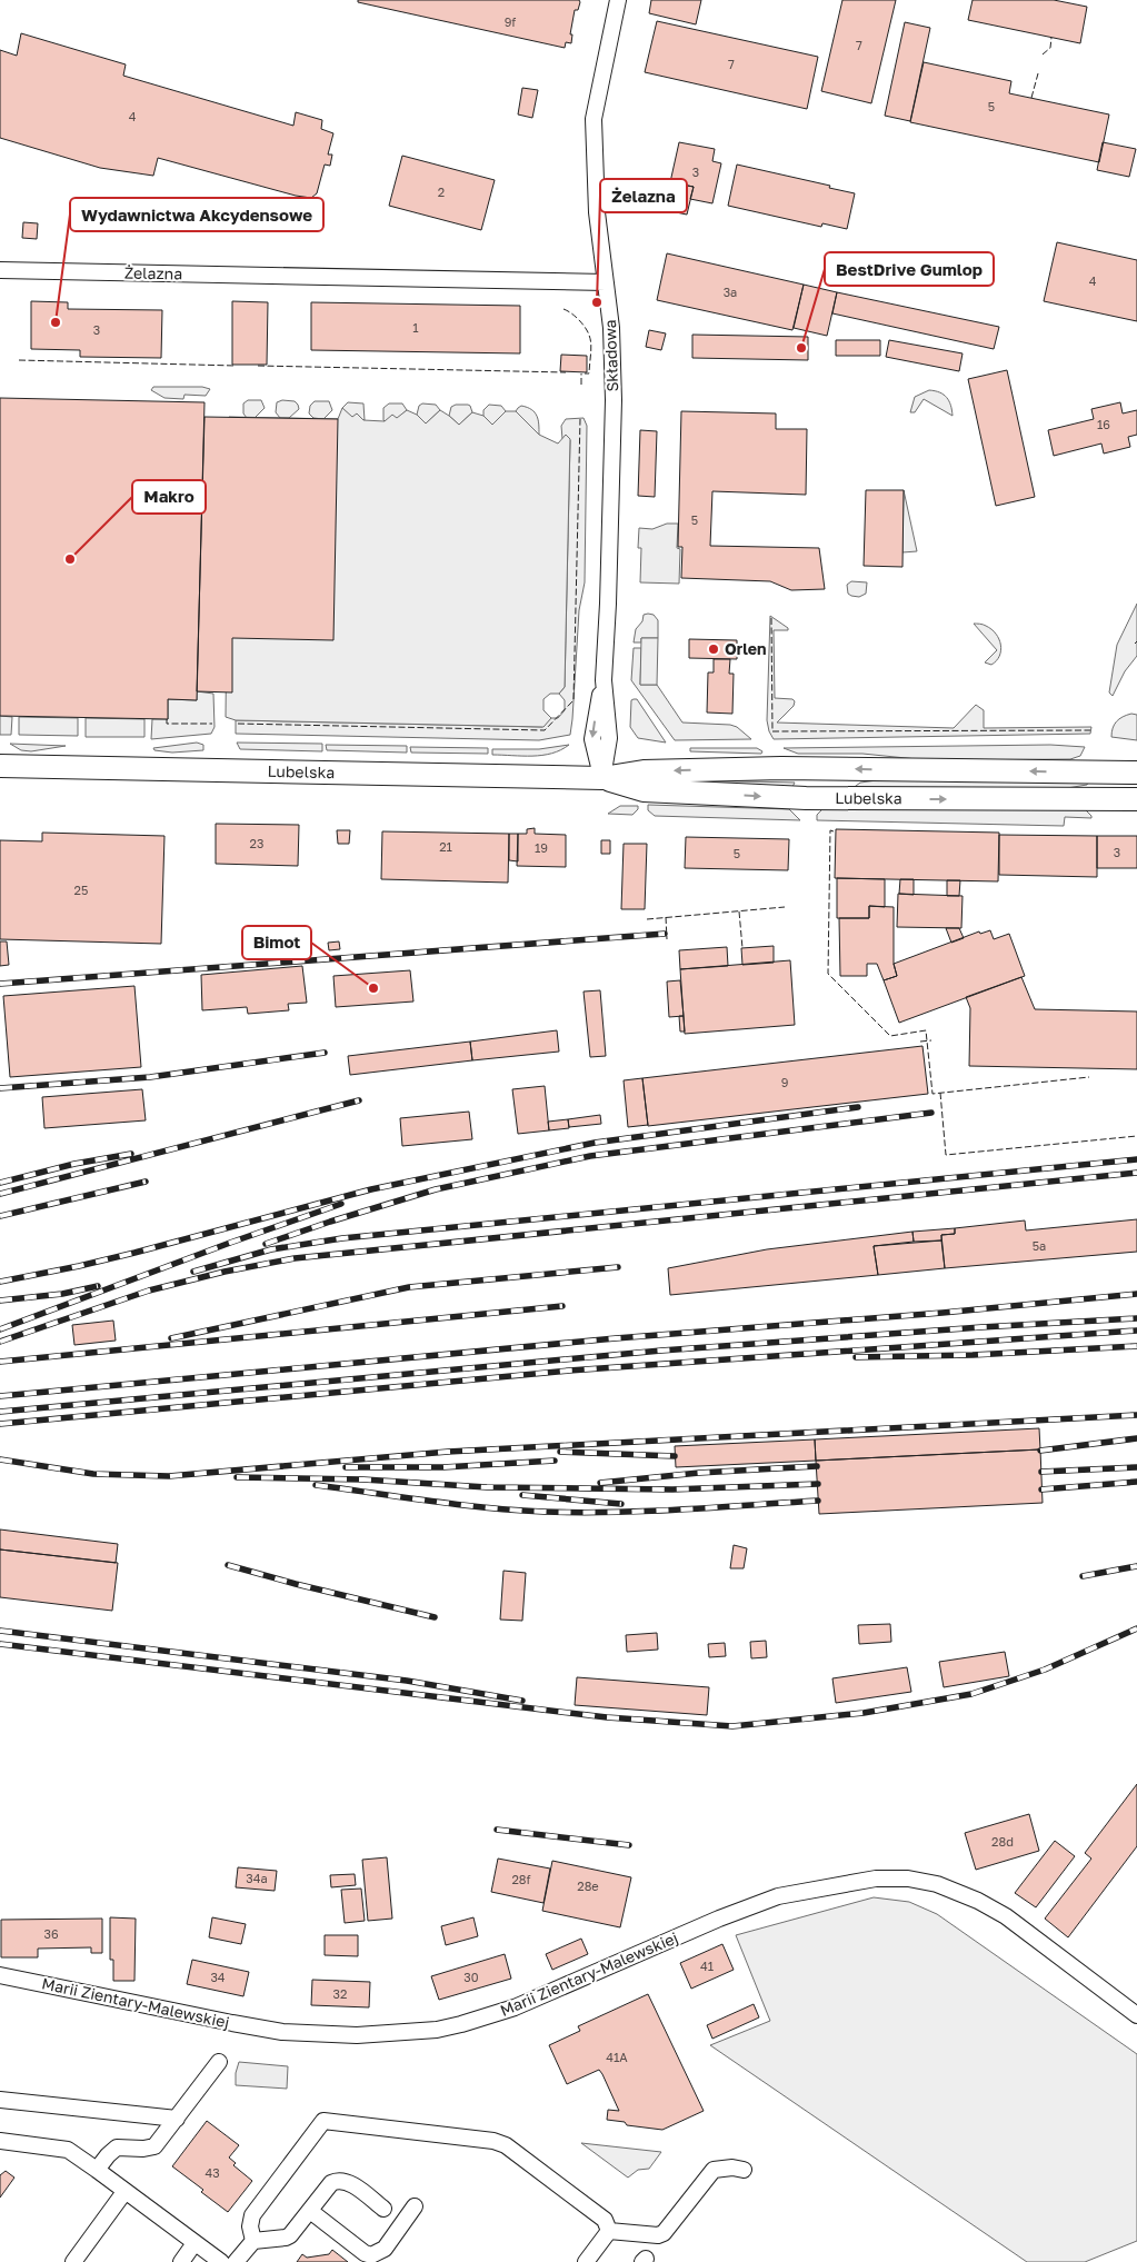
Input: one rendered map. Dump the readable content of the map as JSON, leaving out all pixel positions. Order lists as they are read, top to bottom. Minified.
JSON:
{"streets":{"street":["Żelazna","Składowa","Lubelska","Marii Zientary-Malewskiej"]},"crossings":[["Żelazna","Składowa"],["Składowa","Lubelska"]],"places":["Żelazna","Wydawnictwa Akcydensowe","BestDrive Gumlop","Makro","Orlen","Bimot"],"house_numbers":["9f","7","7","5","4","3","2","4","3a","1","3","16","5","23","21","19","3","5","25","9","5a","28d","34a","28f","28e","36","41","34","30","32","41A","43"]}
